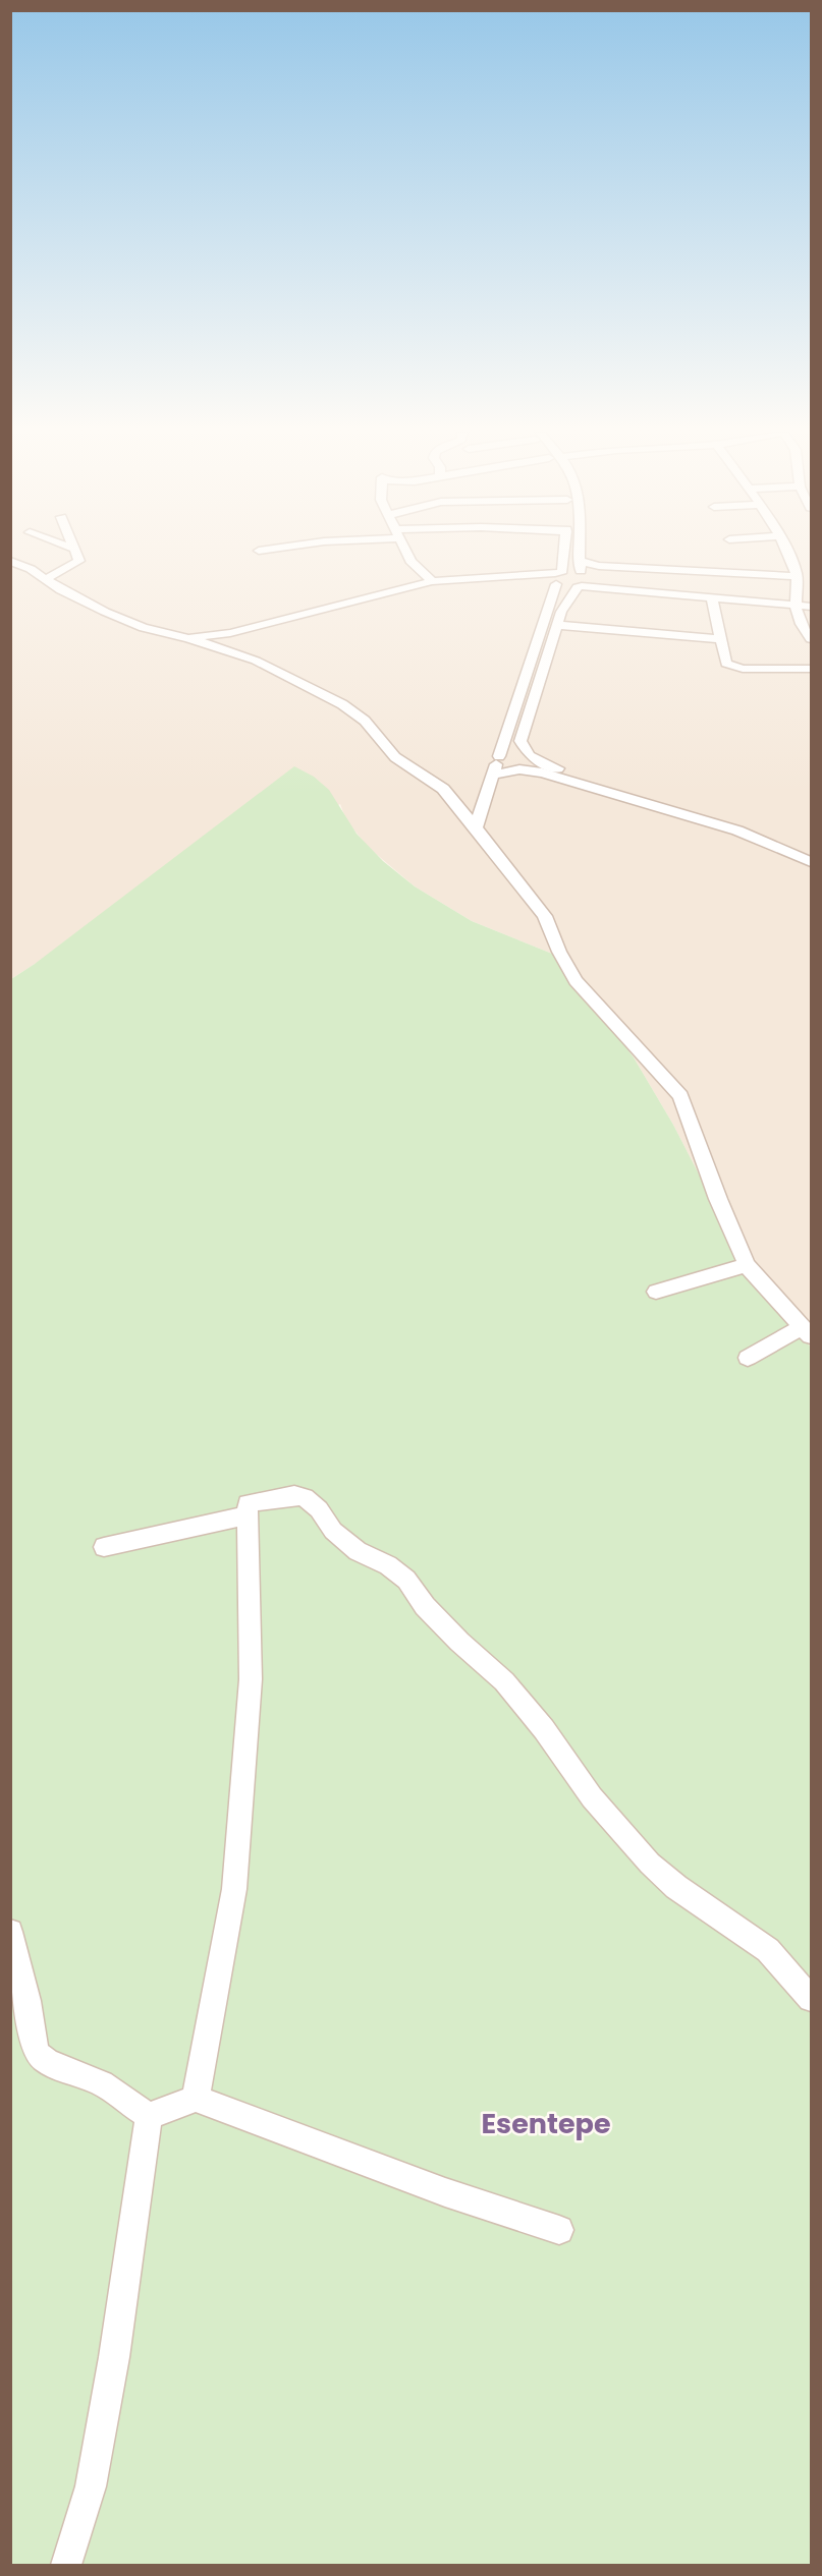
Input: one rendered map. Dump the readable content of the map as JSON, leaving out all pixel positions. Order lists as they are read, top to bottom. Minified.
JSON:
{"districts":["Esentepe"]}
